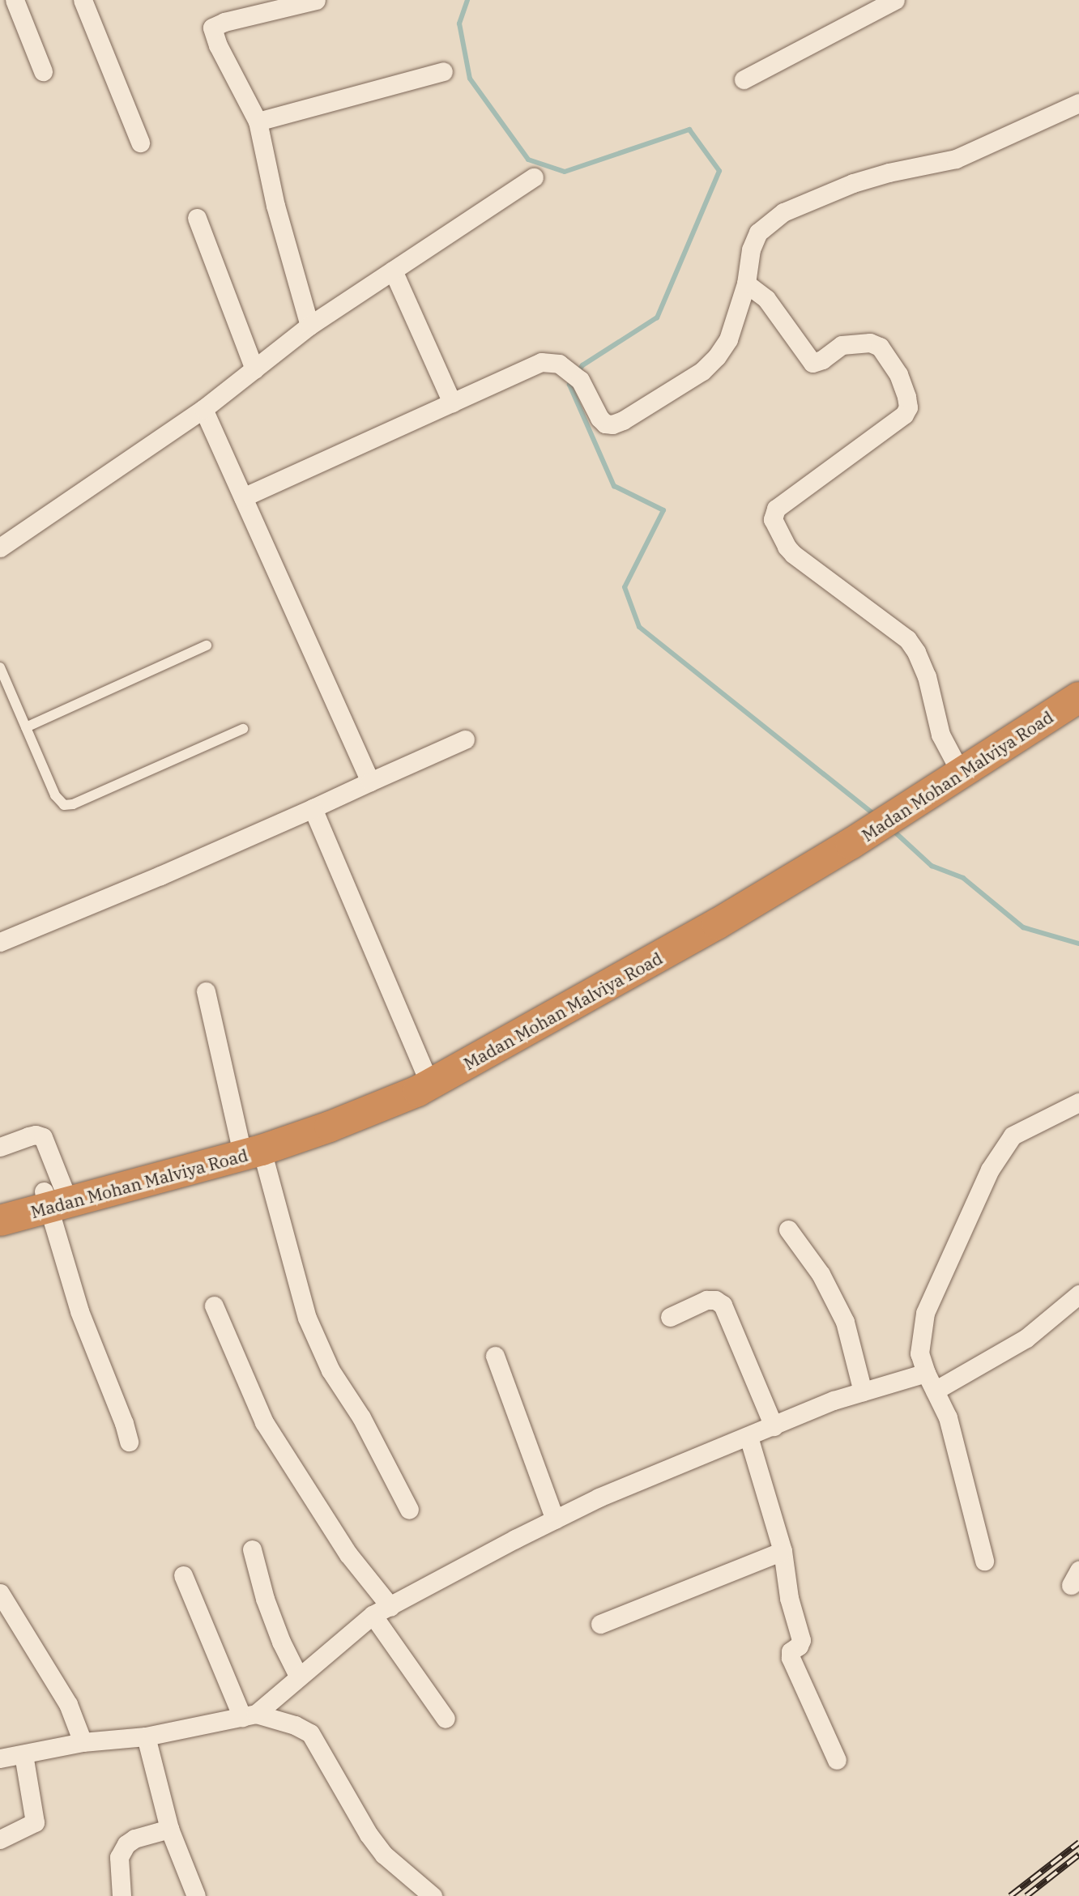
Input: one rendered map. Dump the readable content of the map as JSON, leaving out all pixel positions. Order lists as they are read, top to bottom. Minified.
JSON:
{"streets":{"highway":["Madan Mohan Malviya Road"]}}
